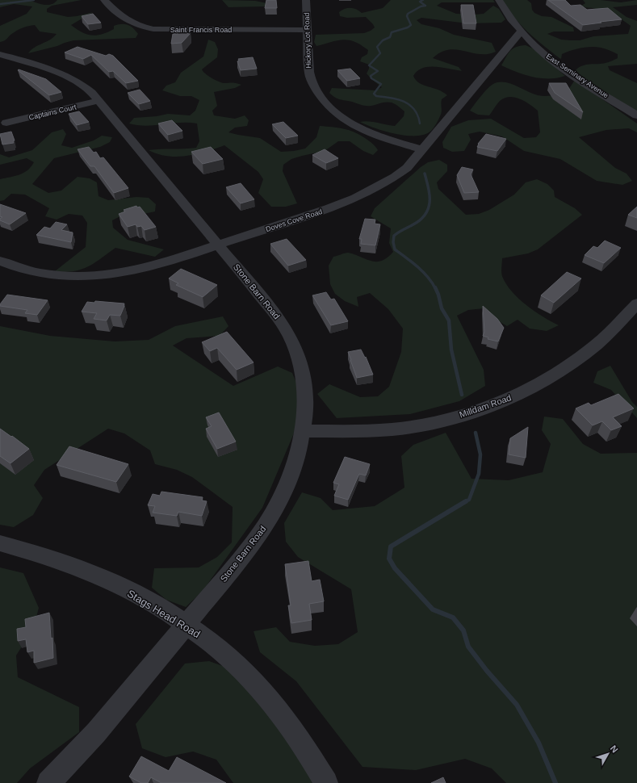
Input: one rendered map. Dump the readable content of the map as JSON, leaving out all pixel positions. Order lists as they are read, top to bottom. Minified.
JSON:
{"streets":{"street":["Saint Francis Road","Hickory Lot Road","East Seminary Avenue","Captains Court","Doves Cove Road","Stone Barn Road","Milldam Road","Stags Head Road"]},"crossings":[["Saint Francis Road","Hickory Lot Road"],["Hickory Lot Road","Doves Cove Road"],["East Seminary Avenue","Doves Cove Road"],["Captains Court","Stone Barn Road"],["Doves Cove Road","Stone Barn Road"],["Stone Barn Road","Milldam Road"],["Stone Barn Road","Stags Head Road"]],"north":"top right"}
